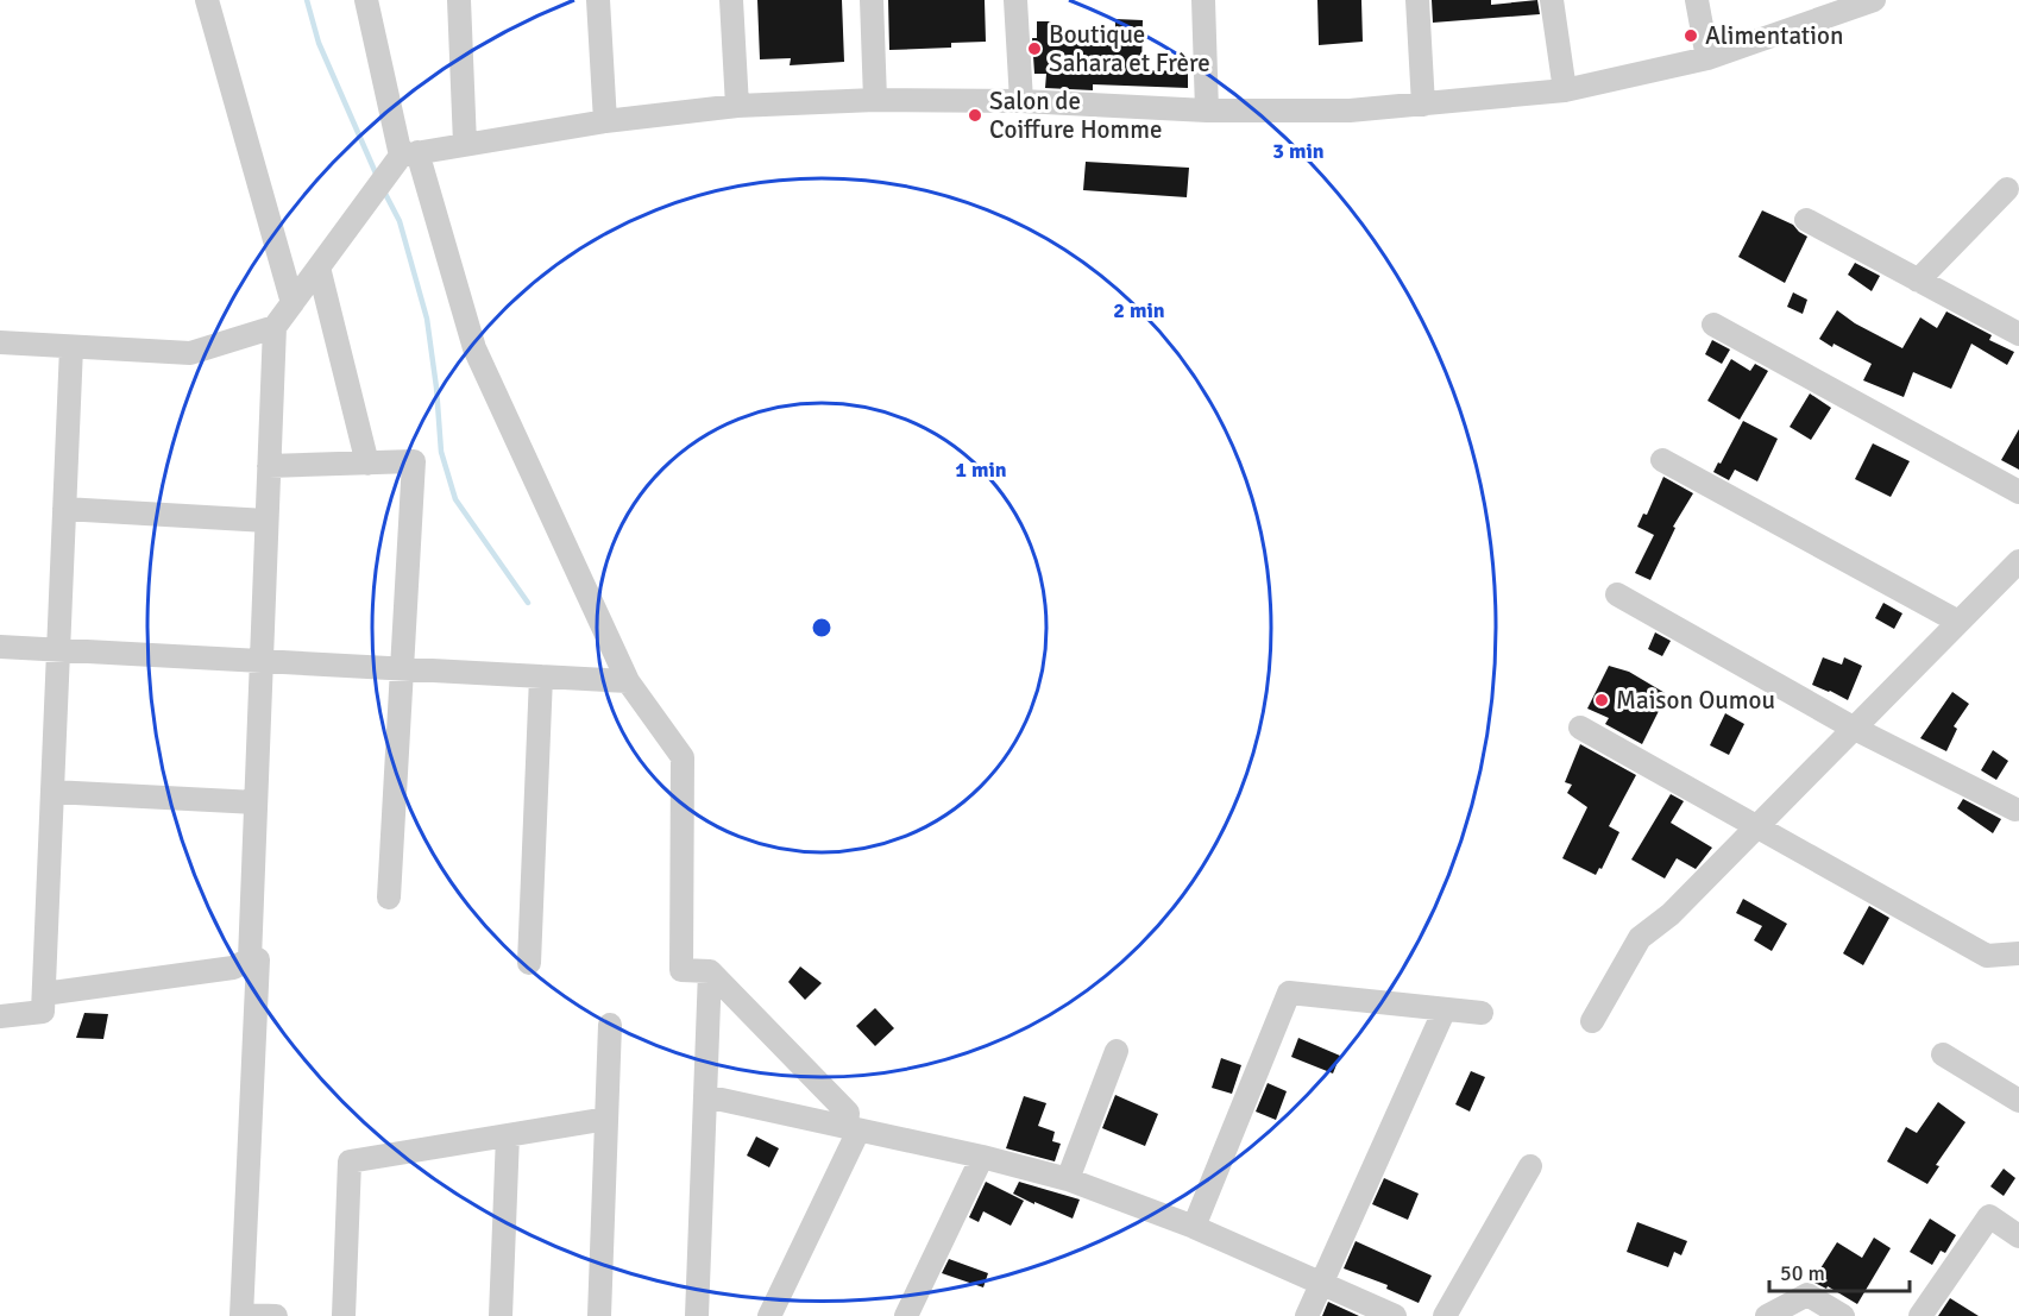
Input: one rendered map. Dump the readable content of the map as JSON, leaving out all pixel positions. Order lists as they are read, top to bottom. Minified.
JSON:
{"places":["Alimentation","Boutique Sahara et Frère","Salon de Coiffure Homme","Maison Oumou"],"scale_bar":"50 m","rings":["3 min","2 min","1 min"]}
